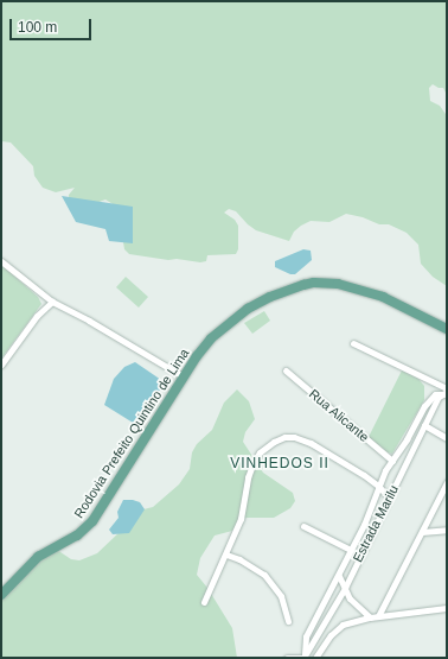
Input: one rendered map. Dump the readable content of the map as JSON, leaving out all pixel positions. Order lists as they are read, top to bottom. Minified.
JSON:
{"streets":{"main road":["Rodovia Prefeito Quintino de Lima"],"street":["Rua Alicante","Estrada Marilu"]},"districts":["VINHEDOS II"],"scale_bar":"100 m"}
